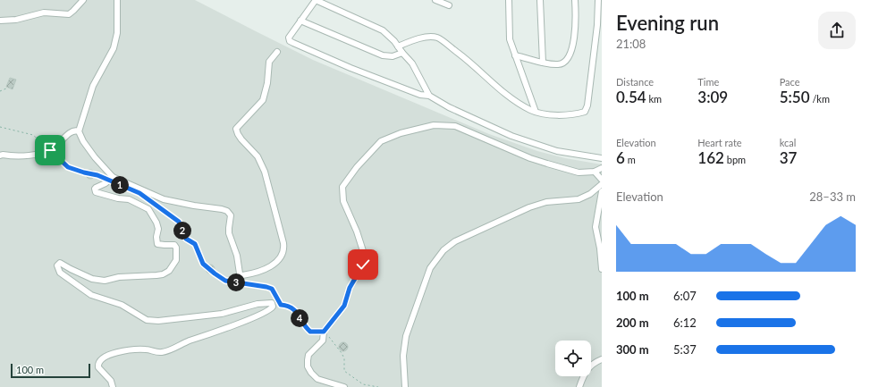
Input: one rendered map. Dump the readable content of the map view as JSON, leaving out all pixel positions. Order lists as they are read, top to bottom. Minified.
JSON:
{"scale_bar":"100 m","page":{"heading":["Evening run","21:08"],"stats":[["Distance","0.54 km"],["Time","3:09"],["Pace","5:50 /km"],["Elevation","6 m"],["Heart rate","162 bpm"],["kcal","37"]],"pins":["1","2","3","4"],"chart":["Elevation","28–33 m"],"list":[{"name":"100 m","note":"6:07"},{"name":"200 m","note":"6:12"},{"name":"300 m","note":"5:37"}],"scale":"100 m"}}
